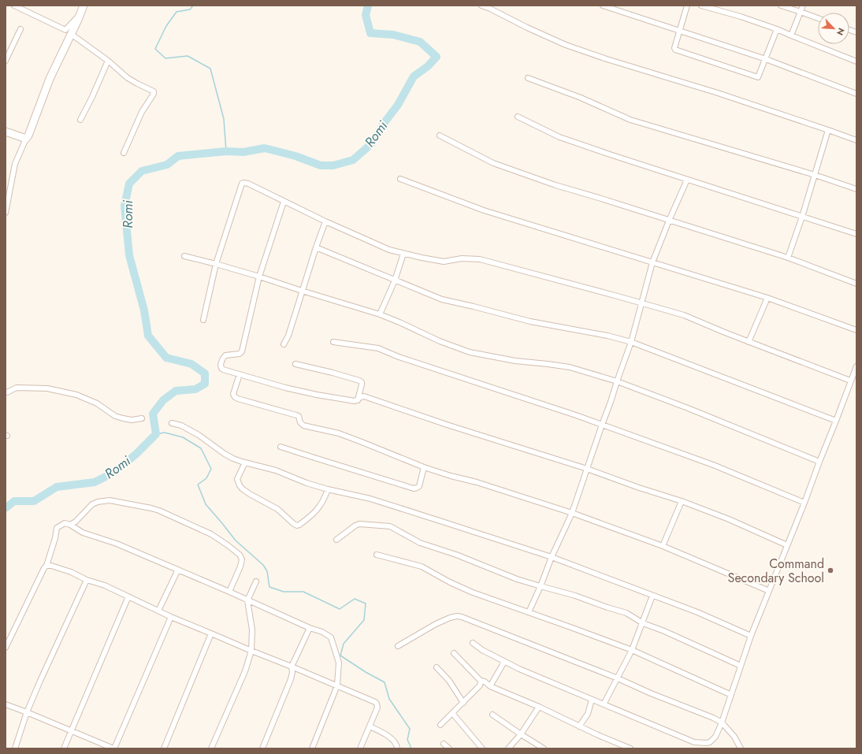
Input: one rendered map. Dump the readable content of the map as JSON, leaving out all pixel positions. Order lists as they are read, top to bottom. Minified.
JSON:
{"water":["Romi"],"places":["Command Secondary School"],"north":"bottom right"}
